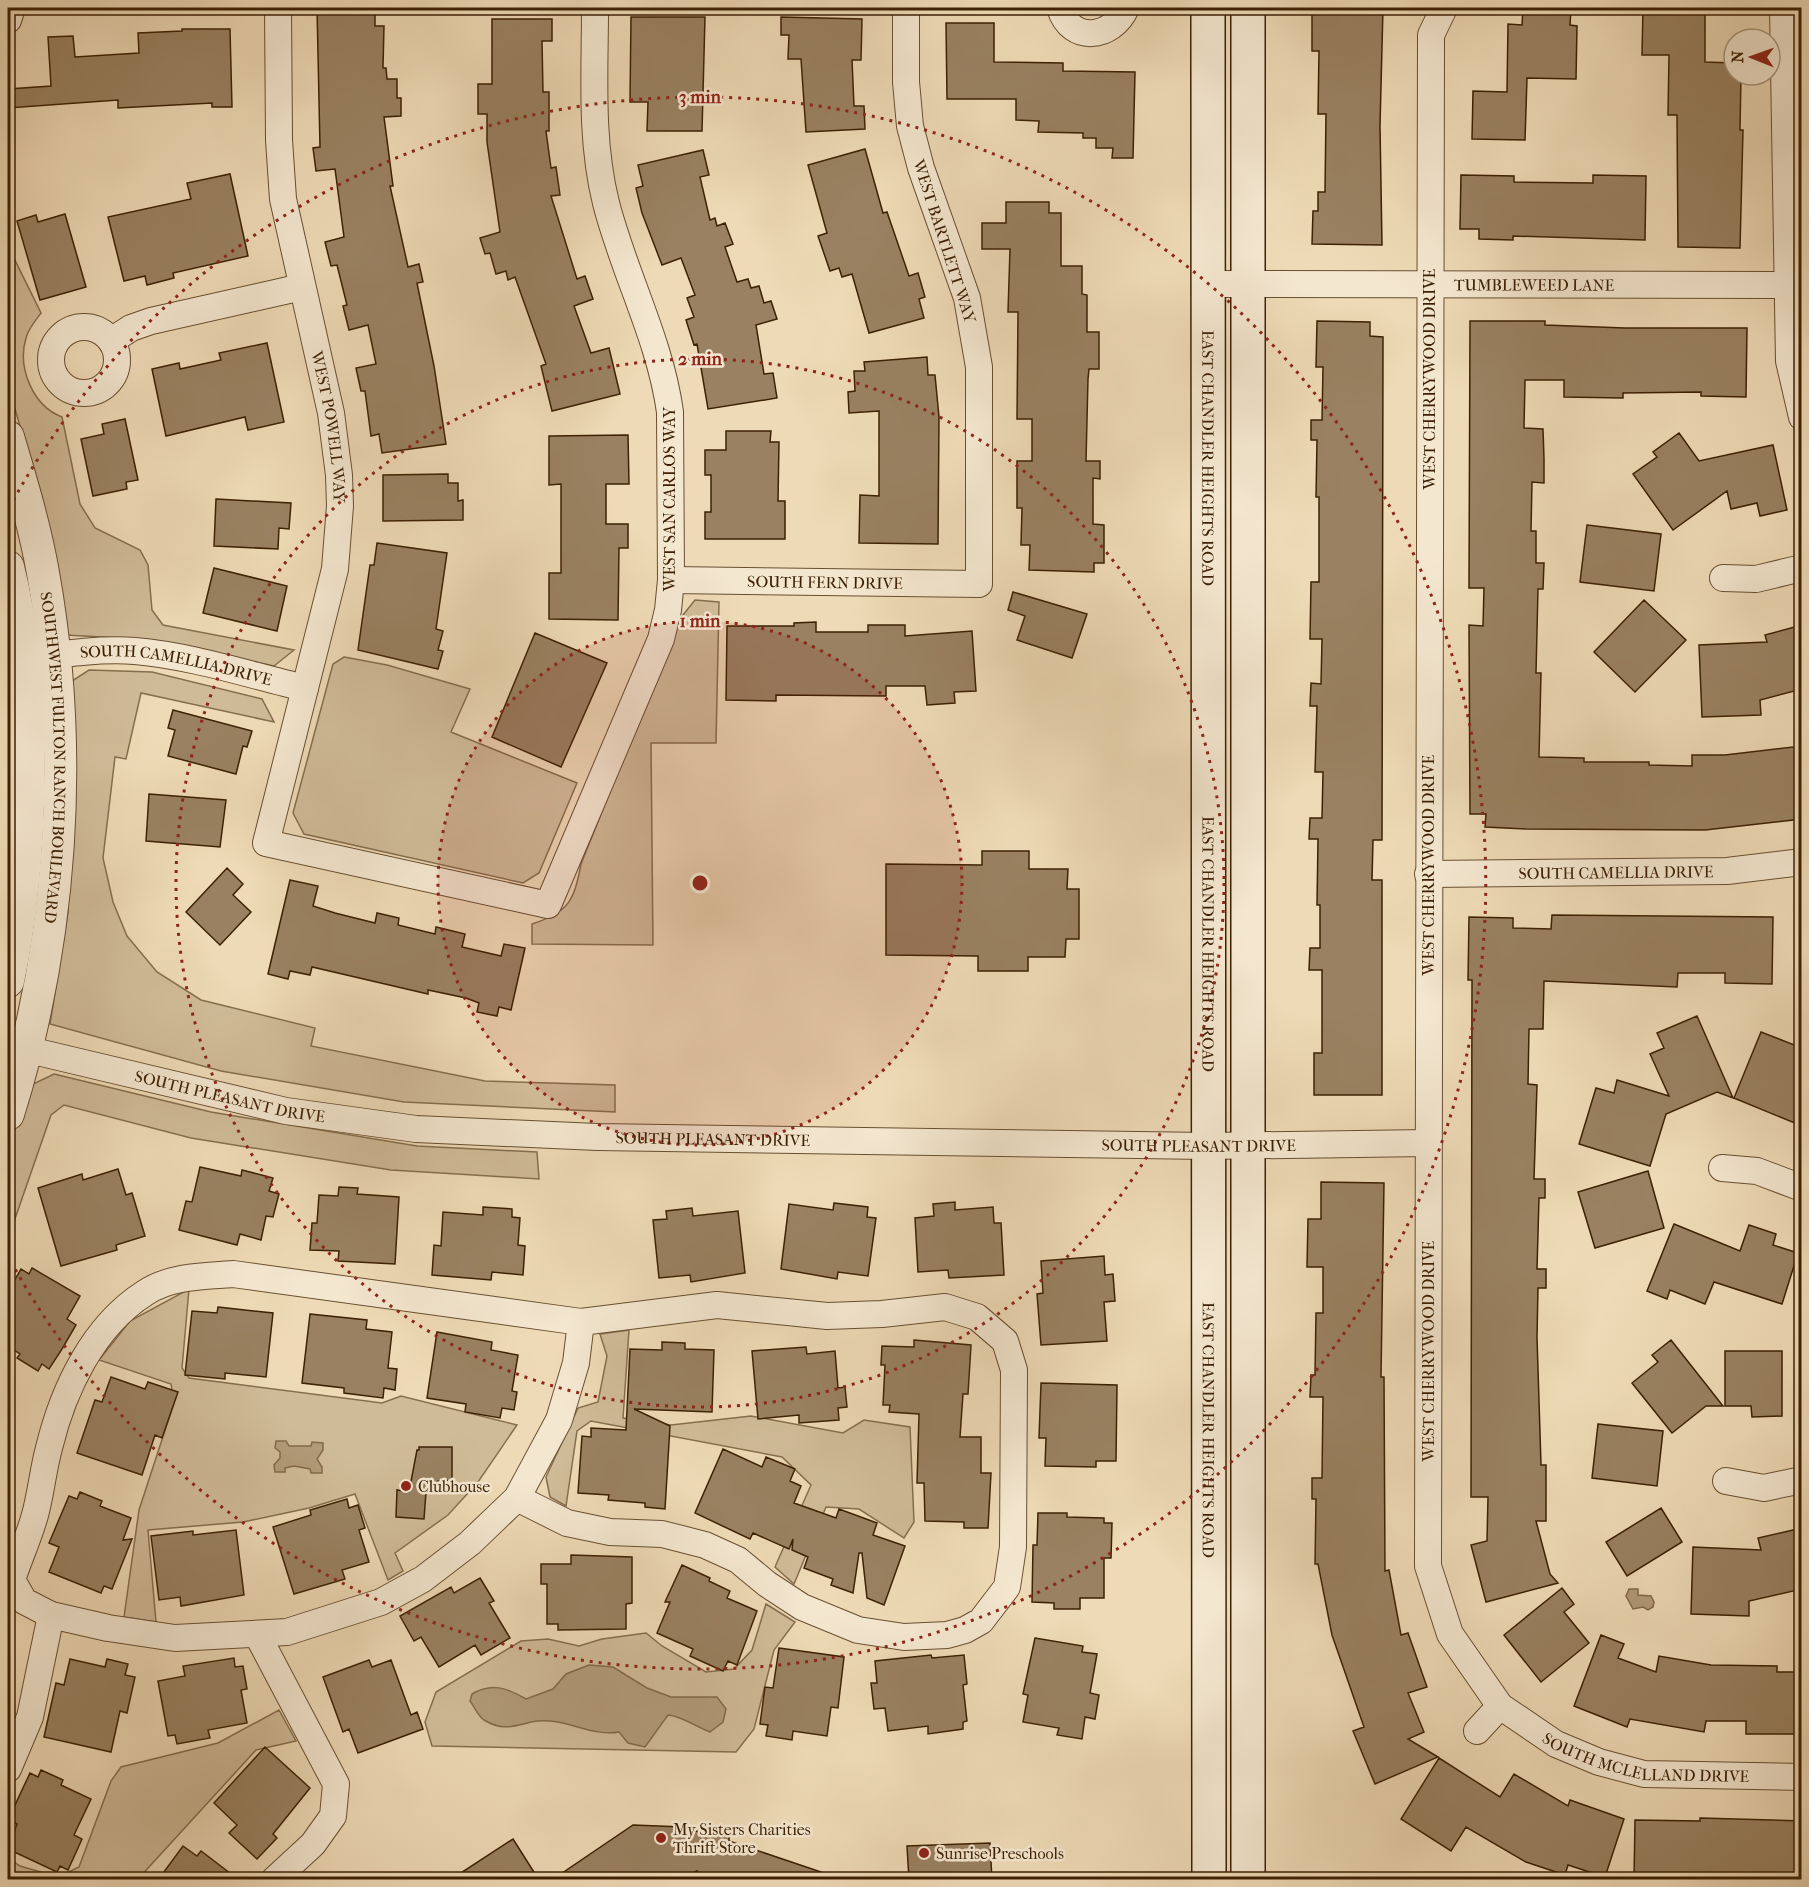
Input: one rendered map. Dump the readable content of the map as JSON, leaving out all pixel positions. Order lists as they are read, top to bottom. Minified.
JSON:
{"streets":{"main road":["EAST CHANDLER HEIGHTS ROAD"],"street":["WEST BARTLETT WAY","TUMBLEWEED LANE","WEST CHERRYWOOD DRIVE","WEST POWELL WAY","WEST SAN CARLOS WAY","SOUTH FERN DRIVE","SOUTH CAMELLIA DRIVE","SOUTHWEST FULTON RANCH BOULEVARD","SOUTH PLEASANT DRIVE","SOUTH MCLELLAND DRIVE"]},"crossings":[["WEST BARTLETT WAY","SOUTH FERN DRIVE"],["TUMBLEWEED LANE","WEST CHERRYWOOD DRIVE"],["TUMBLEWEED LANE","EAST CHANDLER HEIGHTS ROAD"],["WEST CHERRYWOOD DRIVE","SOUTH CAMELLIA DRIVE"],["WEST CHERRYWOOD DRIVE","SOUTH PLEASANT DRIVE"],["WEST CHERRYWOOD DRIVE","SOUTH MCLELLAND DRIVE"],["WEST POWELL WAY","WEST SAN CARLOS WAY"],["WEST POWELL WAY","SOUTH CAMELLIA DRIVE"],["EAST CHANDLER HEIGHTS ROAD","SOUTH PLEASANT DRIVE"],["WEST SAN CARLOS WAY","SOUTH FERN DRIVE"],["SOUTH CAMELLIA DRIVE","SOUTHWEST FULTON RANCH BOULEVARD"],["SOUTHWEST FULTON RANCH BOULEVARD","SOUTH PLEASANT DRIVE"]],"places":["Clubhouse","My Sisters Charities Thrift Store","Sunrise Preschools"],"north":"left","rings":["3 min","2 min","1 min"]}
